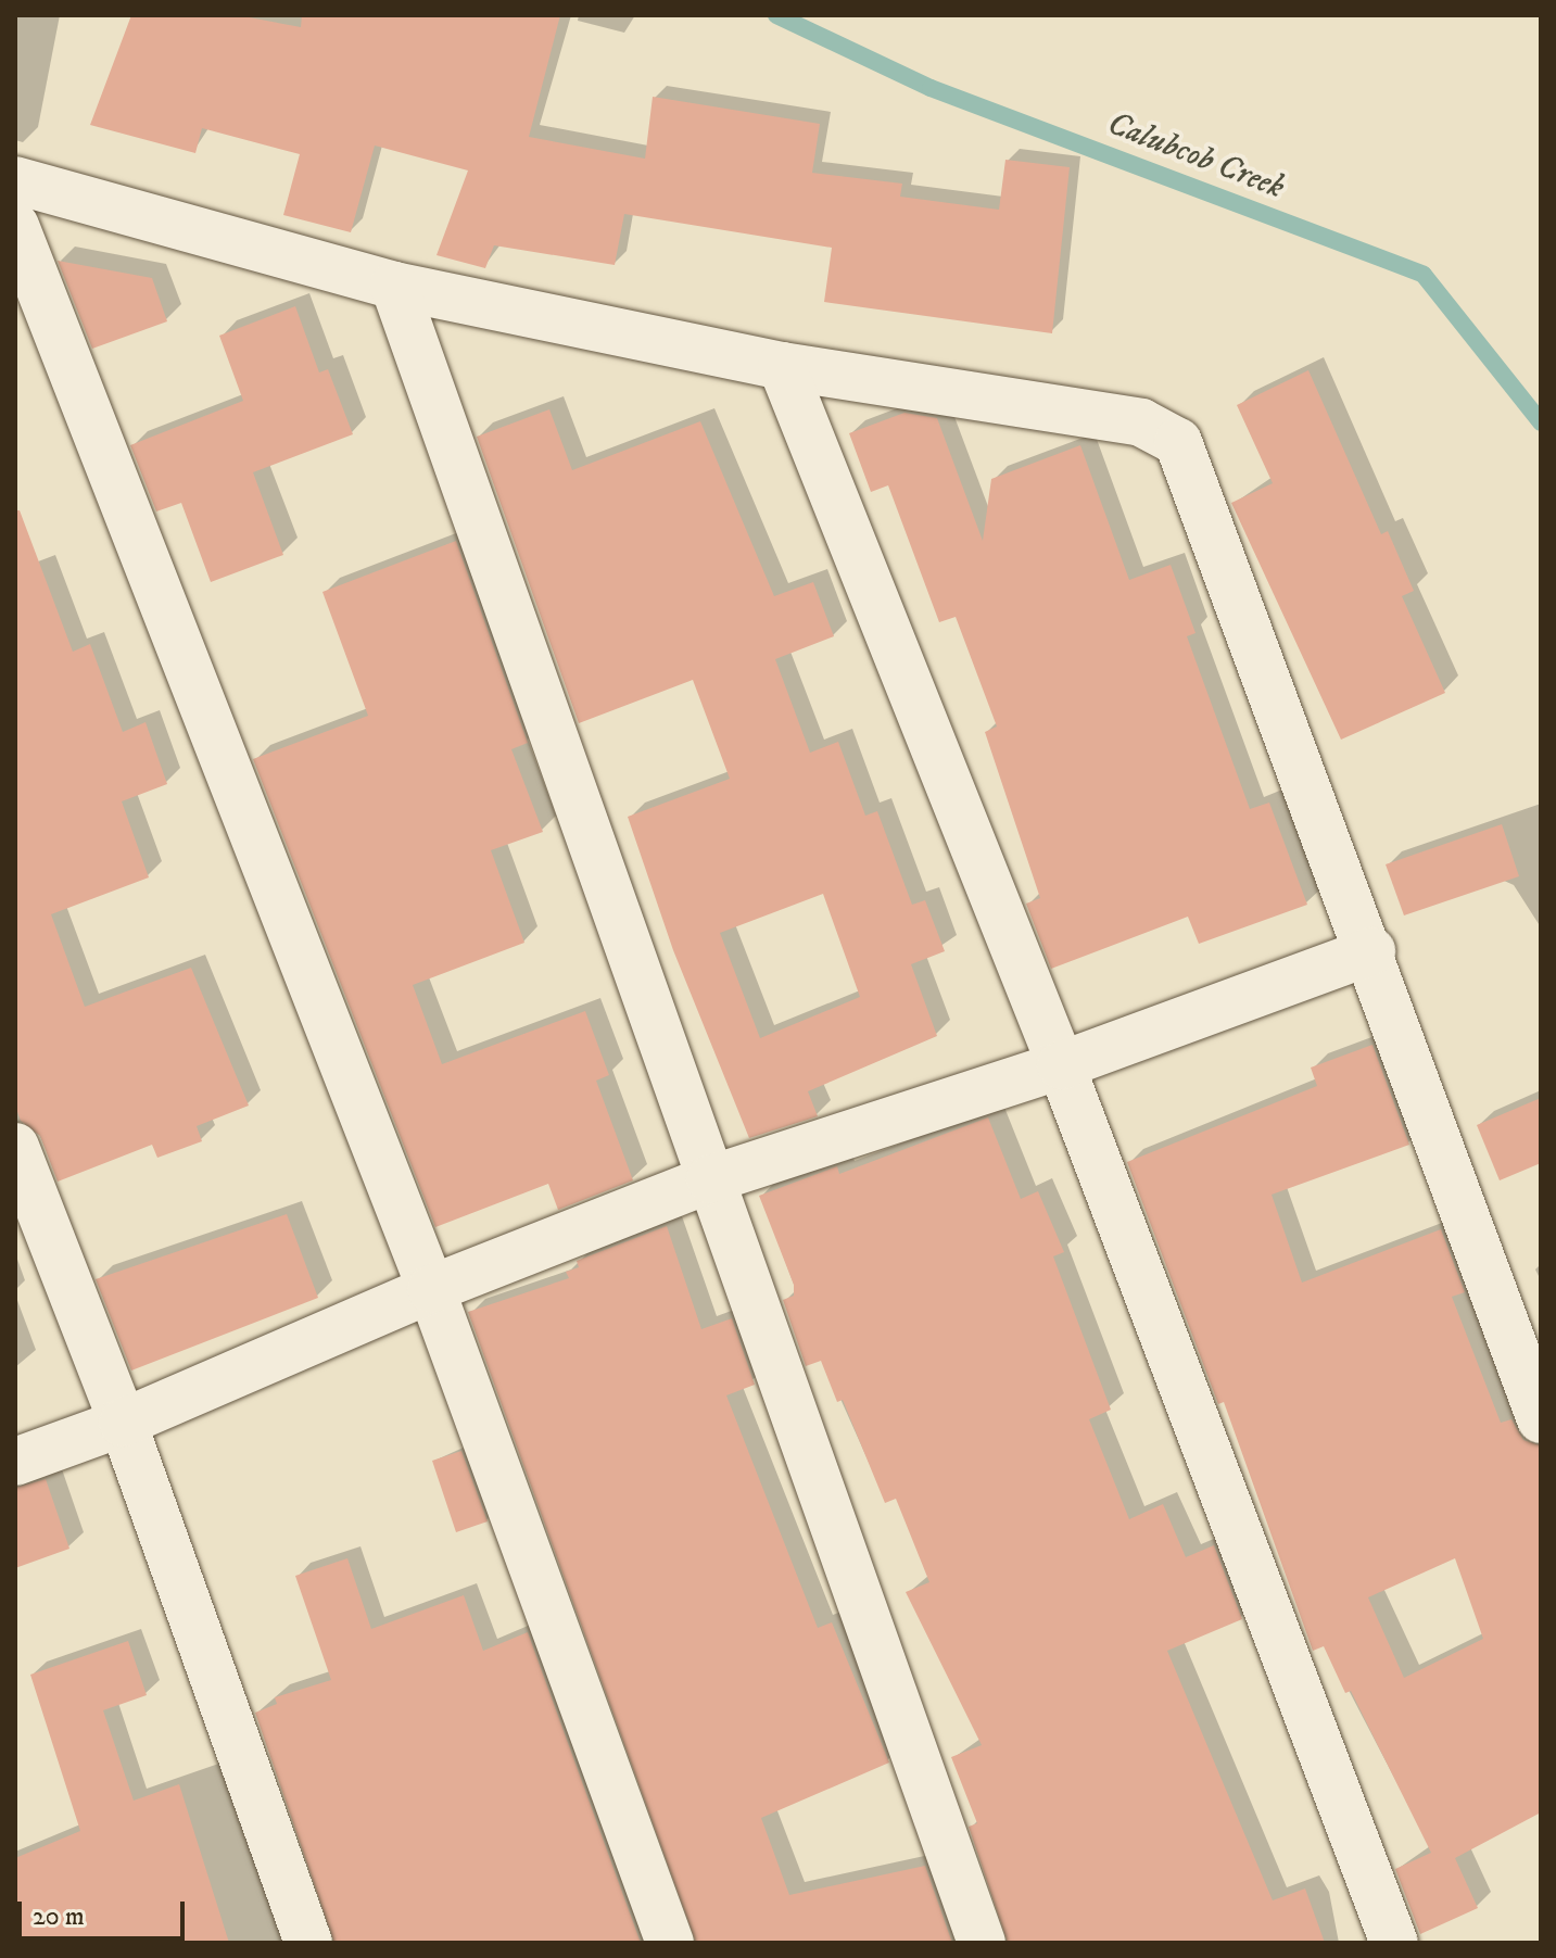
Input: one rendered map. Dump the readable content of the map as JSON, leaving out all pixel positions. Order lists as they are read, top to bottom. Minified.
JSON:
{"water":["Calubcob Creek"],"scale_bar":"20 m"}
